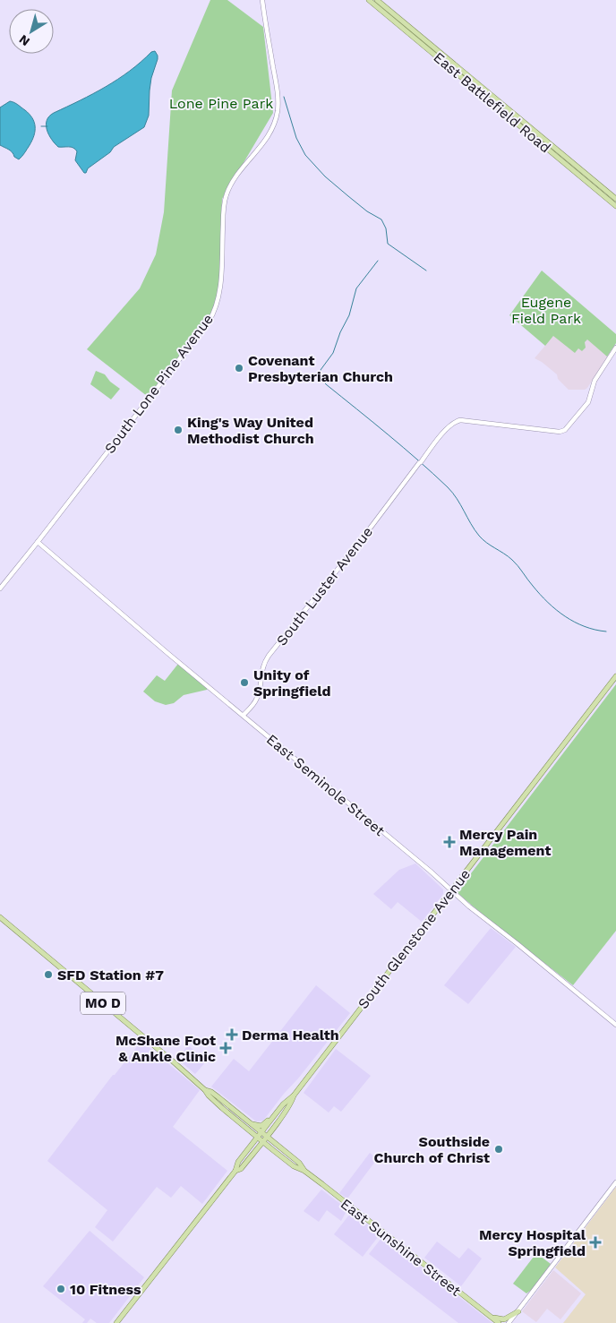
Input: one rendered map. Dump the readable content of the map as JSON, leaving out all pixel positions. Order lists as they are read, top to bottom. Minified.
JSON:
{"streets":{"main road":["East Battlefield Road","South Glenstone Avenue","MO D","East Sunshine Street"],"street":["South Lone Pine Avenue","South Luster Avenue","East Seminole Street"]},"crossings":[["South Lone Pine Avenue","East Seminole Street"],["South Luster Avenue","East Seminole Street"],["East Seminole Street","South Glenstone Avenue"],["South Glenstone Avenue","East Sunshine Street"]],"parks":["Lone Pine Park","Eugene Field Park"],"places":{"other":["Covenant Presbyterian Church","King's Way United Methodist Church","Unity of Springfield","SFD Station #7","Southside Church of Christ","10 Fitness"],"health":["Mercy Pain Management","Derma Health","McShane Foot & Ankle Clinic","Mercy Hospital Springfield"]},"north":"bottom left"}
